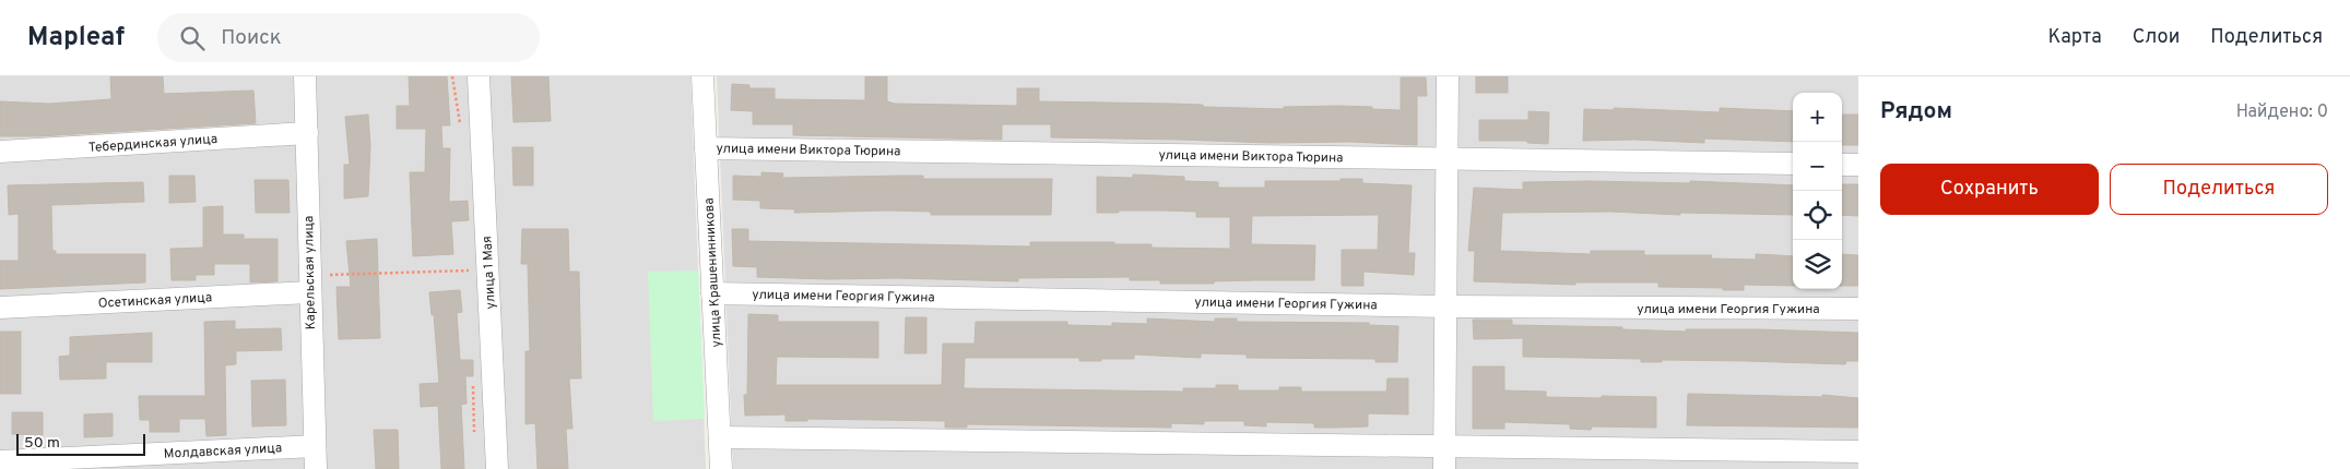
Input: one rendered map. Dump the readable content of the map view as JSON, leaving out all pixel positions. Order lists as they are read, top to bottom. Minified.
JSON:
{"streets":{"street":["Тебердинская улица","улица имени Виктора Тюрина","Карельская улица","улица 1 Мая","улица Крашенинникова","улица имени Георгия Гужина","Осетинская улица","Молдавская улица"]},"crossings":[["Тебердинская улица","Карельская улица"],["улица имени Виктора Тюрина","улица Крашенинникова"],["Карельская улица","Осетинская улица"],["Карельская улица","Молдавская улица"],["улица Крашенинникова","улица имени Георгия Гужина"]],"scale_bar":"50 m","page":{"header":"Mapleaf","search":"Поиск","nav":["Карта","Слои","Поделиться"],"heading":["Рядом","Найдено: 0"],"map_buttons":["+","−"],"buttons":["Сохранить","Поделиться"],"scale":"50 m"}}
